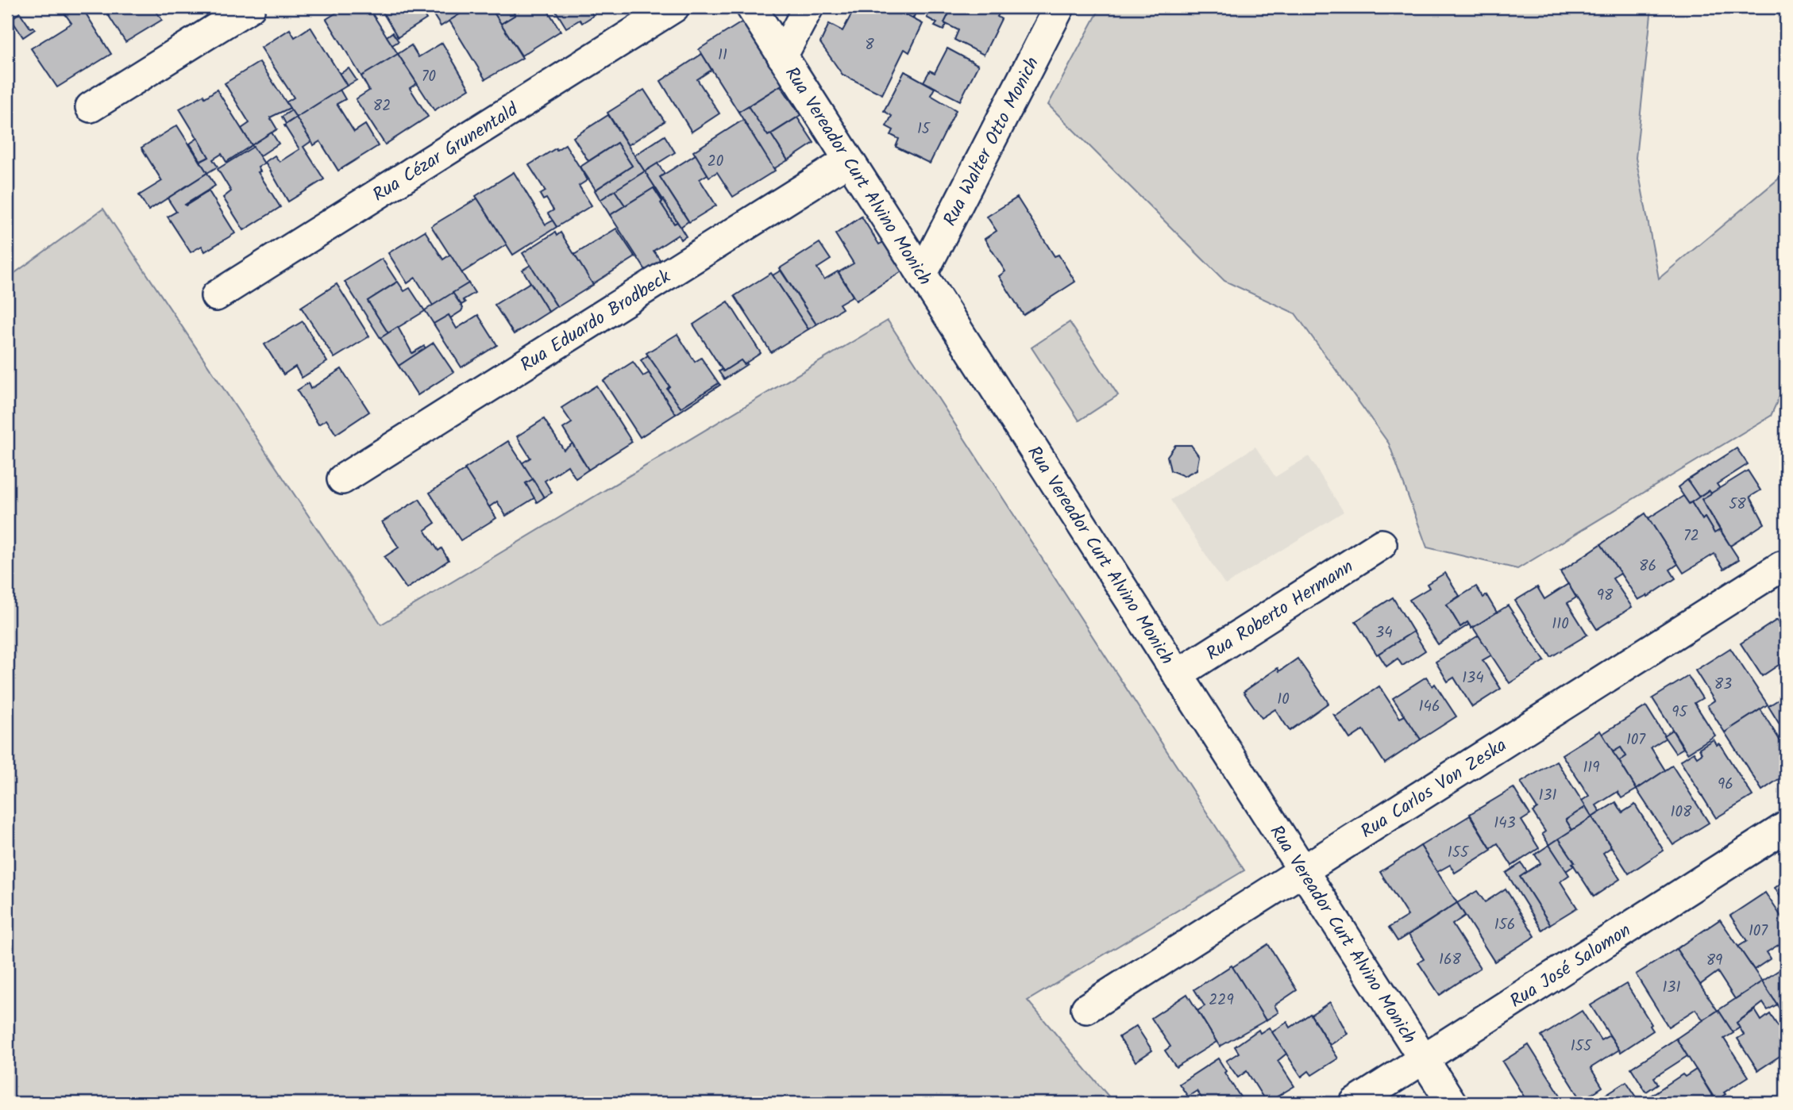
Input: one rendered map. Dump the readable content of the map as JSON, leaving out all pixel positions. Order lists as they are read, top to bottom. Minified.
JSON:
{"streets":{"street":["Rua Walter Otto Monich","Rua Cézar Grunentald","Rua Vereador Curt Alvino Monich","Rua Eduardo Brodbeck","Rua Roberto Hermann","Rua Carlos Von Zeska","Rua José Salomon"]},"crossings":[["Rua Walter Otto Monich","Rua Vereador Curt Alvino Monich"],["Rua Vereador Curt Alvino Monich","Rua Eduardo Brodbeck"],["Rua Vereador Curt Alvino Monich","Rua Roberto Hermann"],["Rua Vereador Curt Alvino Monich","Rua Carlos Von Zeska"],["Rua Vereador Curt Alvino Monich","Rua José Salomon"]],"house_numbers":["8","11","70","82","15","20","58","72","86","98","110","34","134","83","10","146","95","107","119","96","131","108","143","155","156","107","168","89","131","229","155"]}
